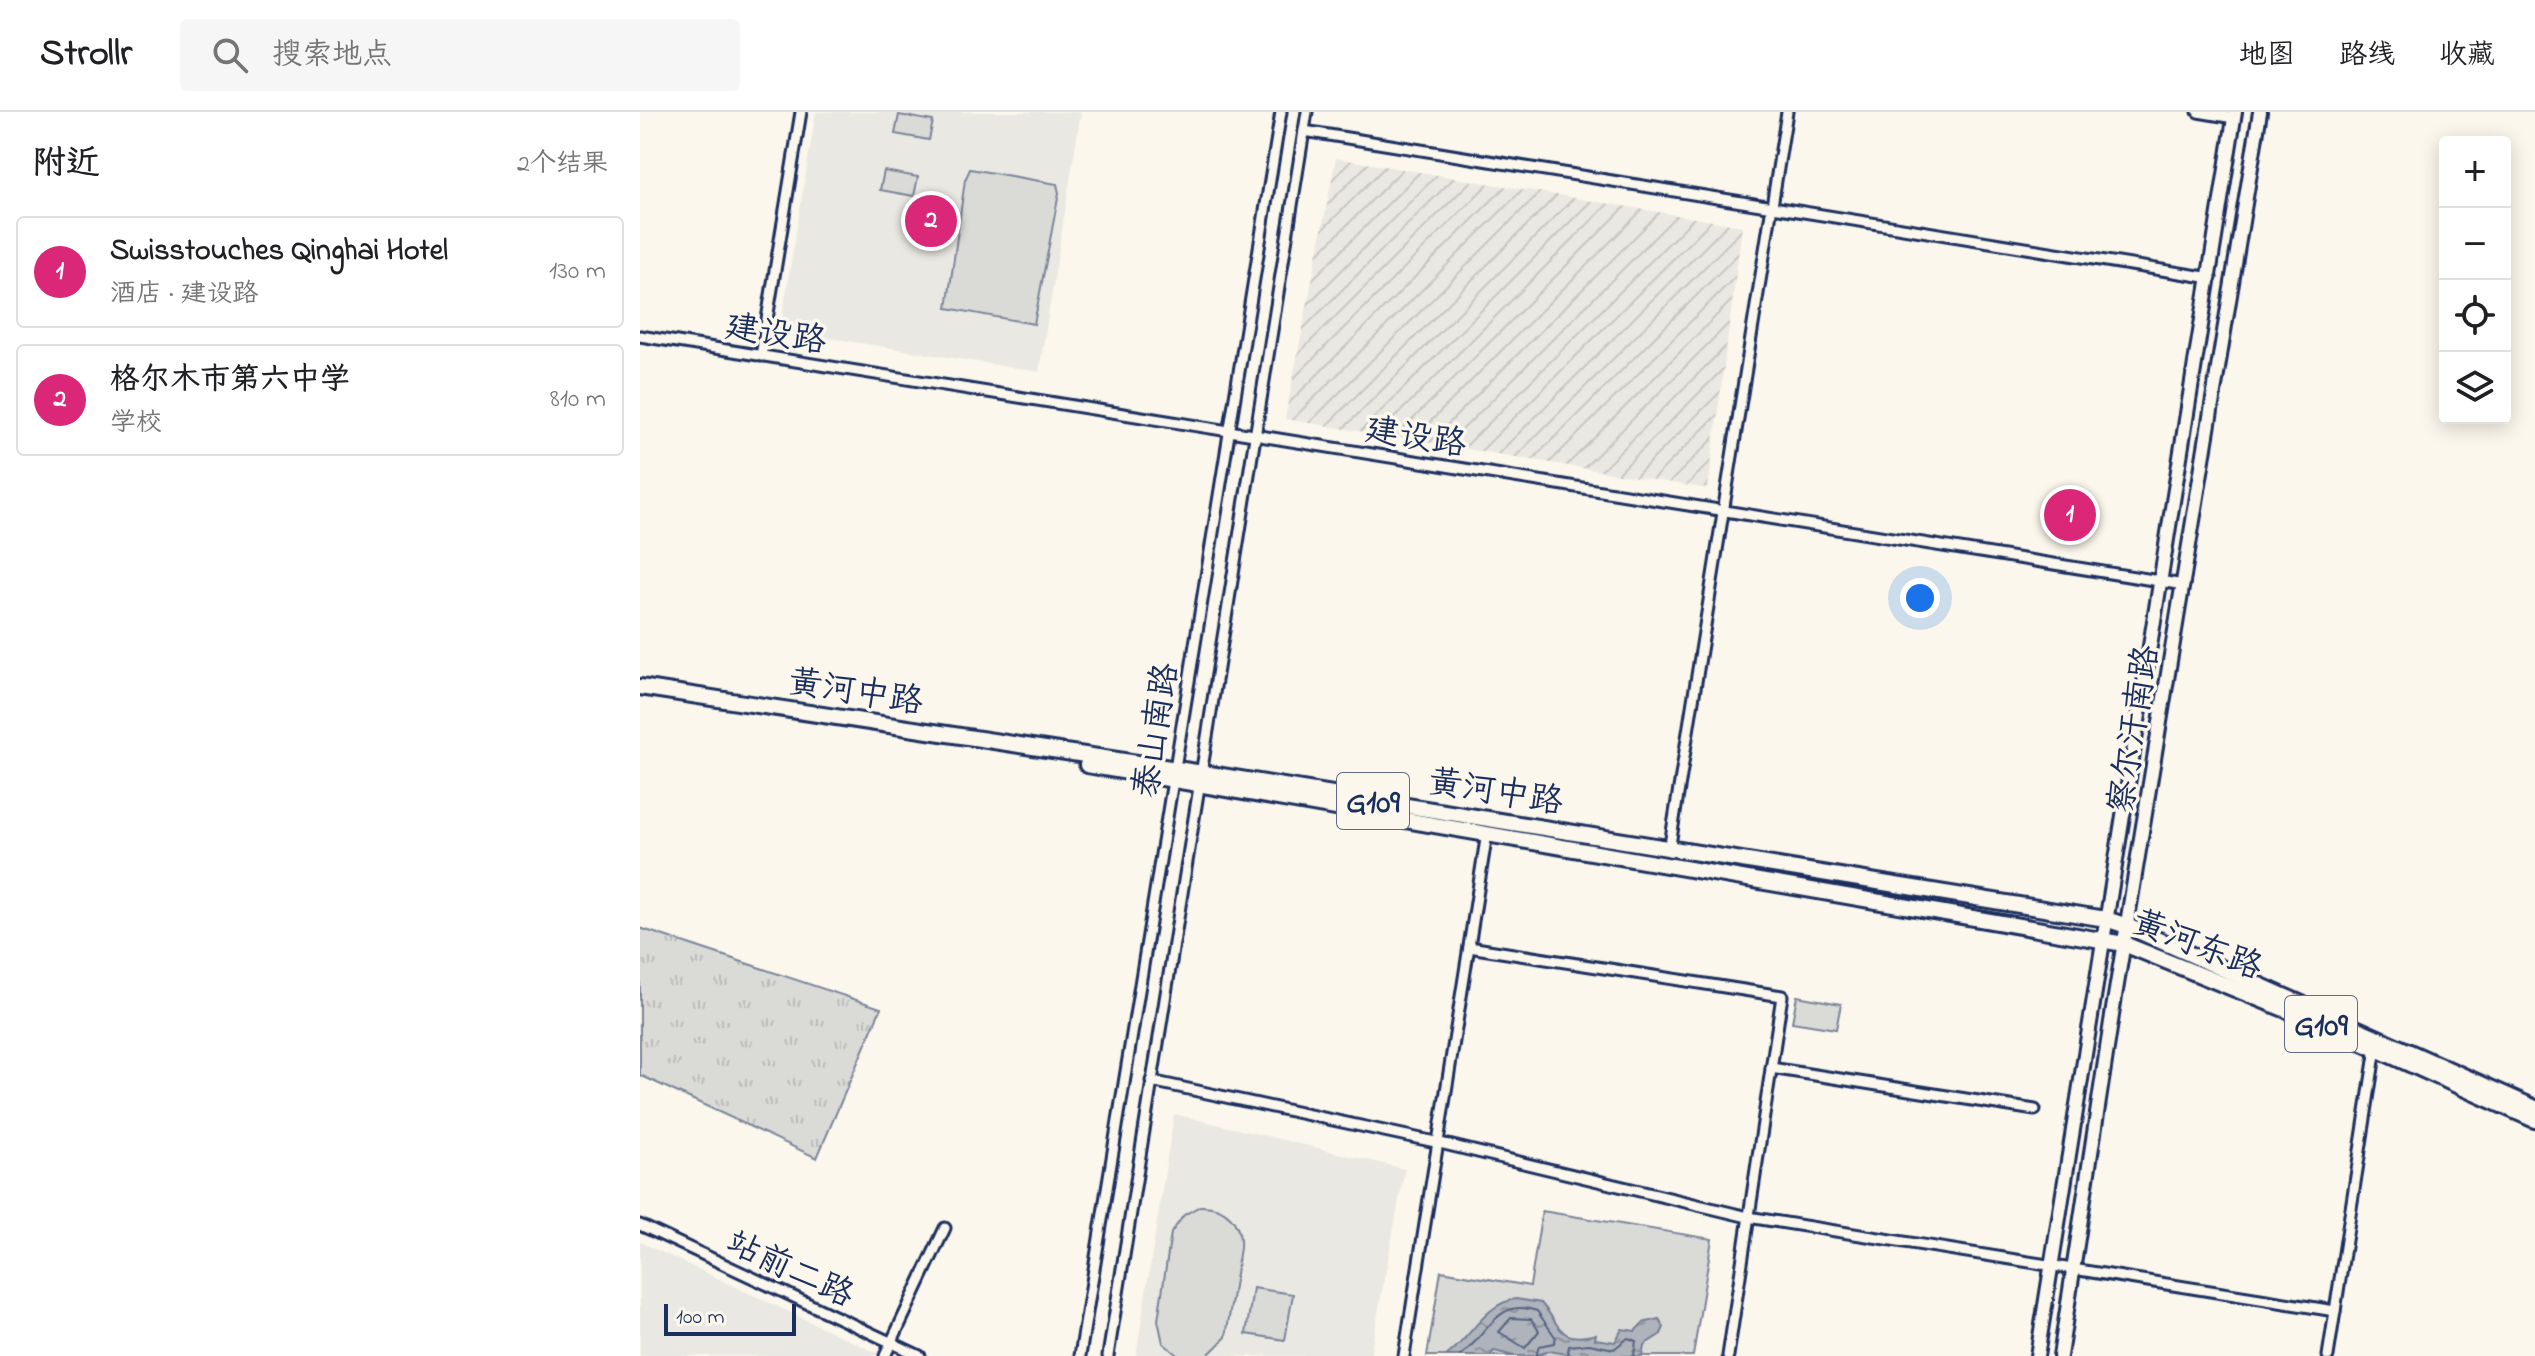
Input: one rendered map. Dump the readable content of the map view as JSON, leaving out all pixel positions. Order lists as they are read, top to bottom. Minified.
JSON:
{"streets":{"highway":["黄河中路","G109","黄河东路"],"main road":["察尔汗南路"],"street":["建设路","泰山南路","站前二路"]},"crossings":[["建设路","察尔汗南路"],["建设路","泰山南路"],["黄河中路","察尔汗南路"],["黄河中路","泰山南路"],["黄河中路","黄河东路"],["察尔汗南路","黄河东路"]],"scale_bar":"100 m","page":{"header":"Strollr","search":"搜索地点","nav":["地图","路线","收藏"],"heading":["附近","2个结果"],"map_buttons":["+","−"],"pins":["2","1"],"list":[{"mark":"1","name":"Swisstouches Qinghai Hotel","note":"酒店 · 建设路","value":"130 m"},{"mark":"2","name":"格尔木市第六中学","note":"学校","value":"810 m"}],"scale":"100 m"}}
